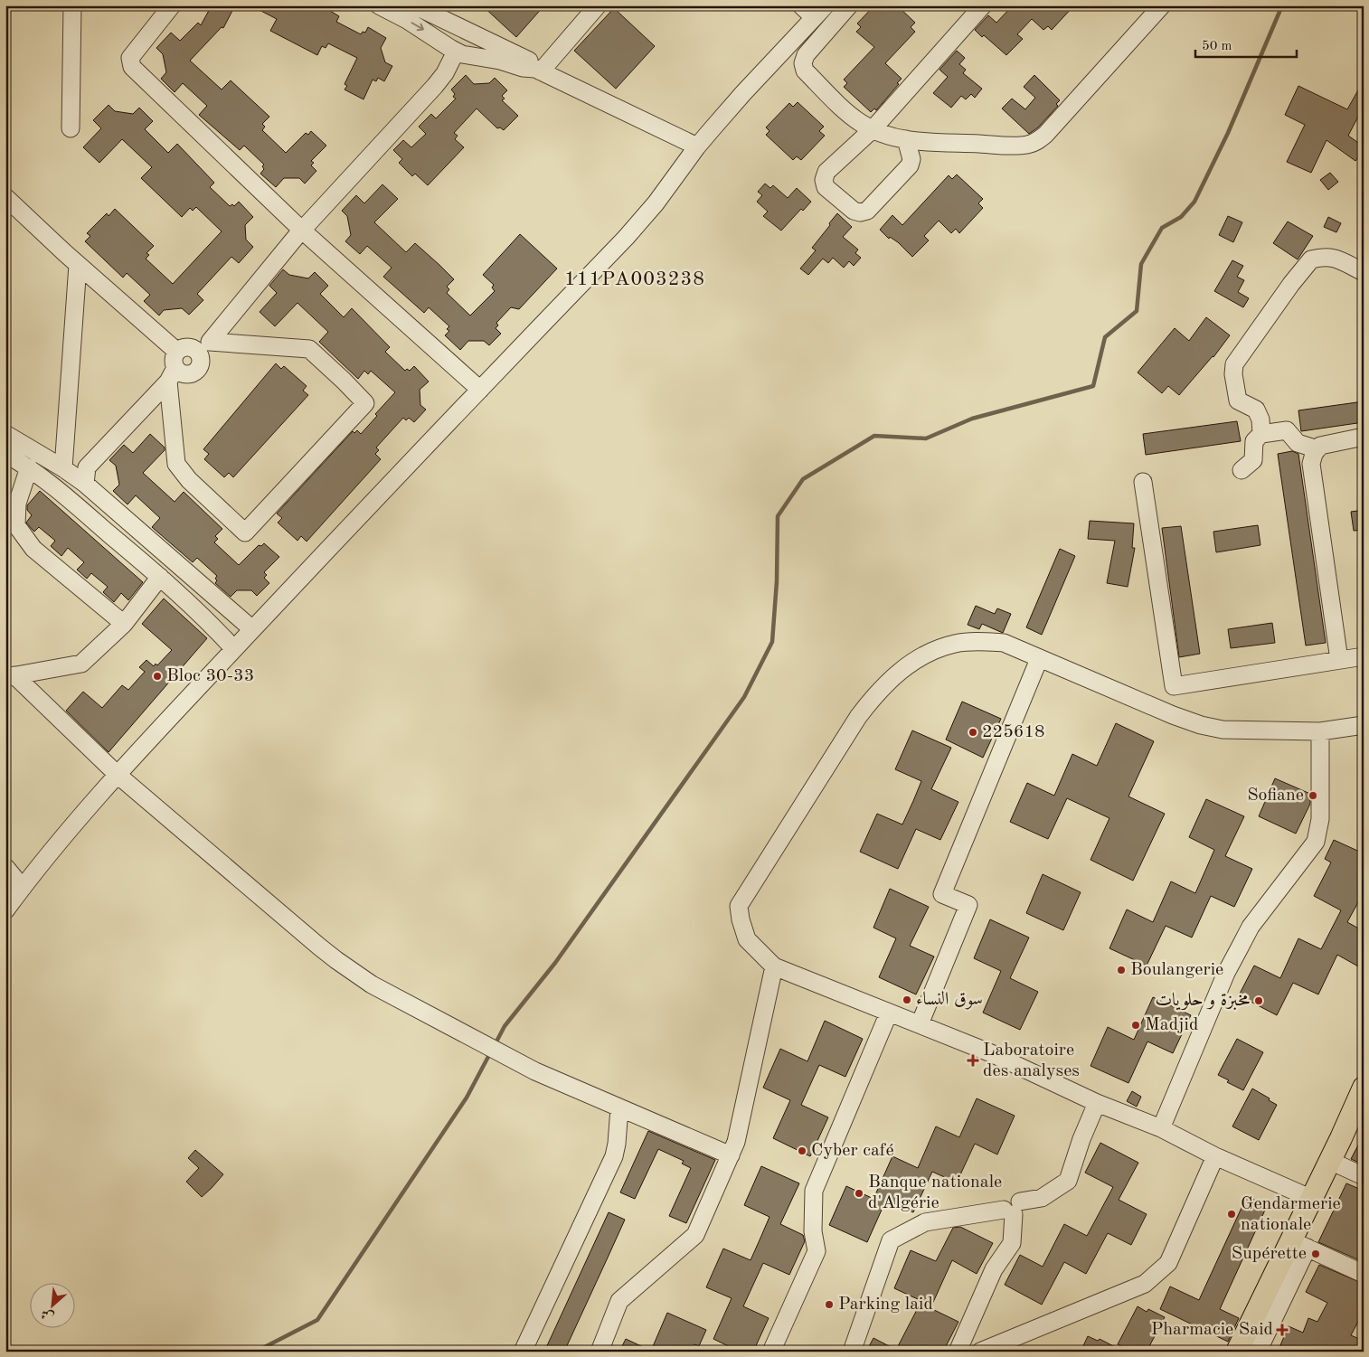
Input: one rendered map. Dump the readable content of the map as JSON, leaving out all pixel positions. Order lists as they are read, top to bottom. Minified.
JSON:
{"districts":["111PA003238"],"places":{"other":["Bloc 30-33","225618","Sofiane","Boulangerie","سوق النساء","مخبزة و حلويات","Madjid","Cyber café","Banque nationale d'Algérie","Gendarmerie nationale","Supérette","Parking laid"],"health":["Laboratoire des analyses","Pharmacie Said"]},"scale_bar":"50 m","north":"bottom left"}
